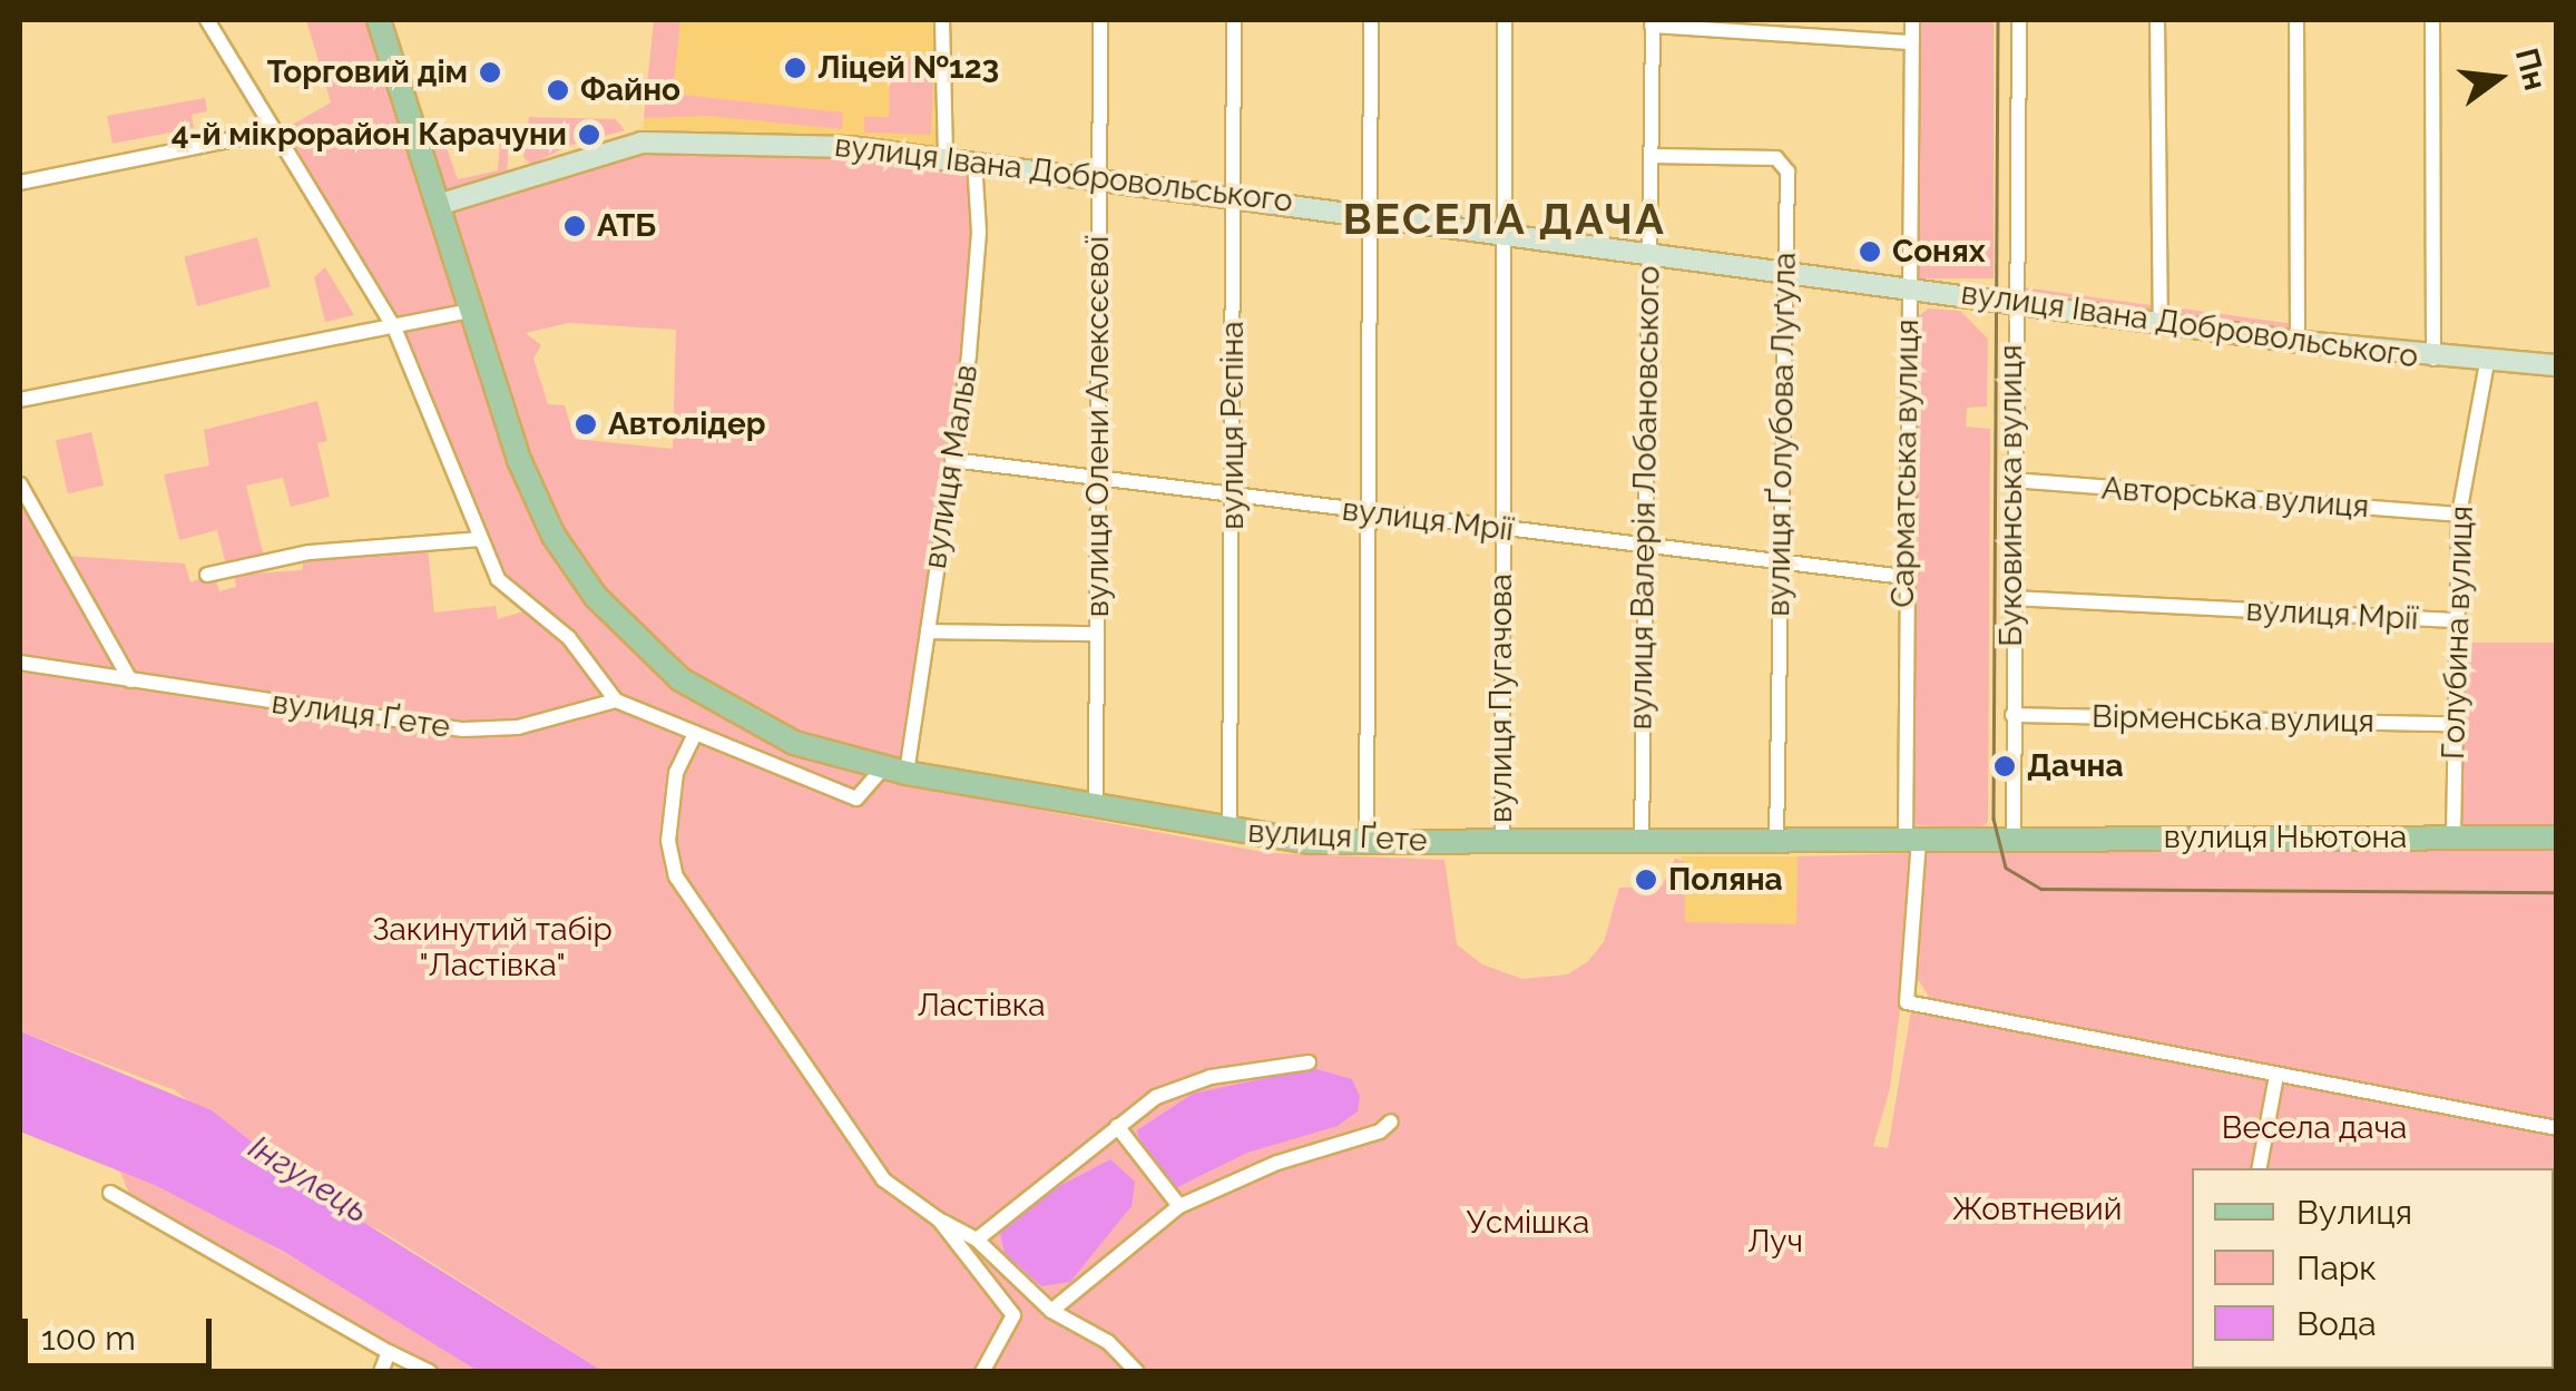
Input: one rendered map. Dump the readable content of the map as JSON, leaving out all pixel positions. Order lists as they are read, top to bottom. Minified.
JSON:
{"streets":{"main road":["вулиця Ґете","вулиця Ньютона"],"street":["вулиця Івана Добровольського","вулиця Рєпіна","вулиця Олени Алексєєвої","вулиця Ґолубова Луґула","Сарматська вулиця","вулиця Мальв","Буковинська вулиця","вулиця Валерія Лобановського","Авторська вулиця","вулиця Мрії","Голубина вулиця","вулиця Пугачова","Вірменська вулиця"]},"crossings":[["вулиця Івана Добровольського","вулиця Рєпіна"],["вулиця Івана Добровольського","вулиця Олени Алексєєвої"],["вулиця Івана Добровольського","вулиця Ґолубова Луґула"],["вулиця Івана Добровольського","Сарматська вулиця"],["вулиця Івана Добровольського","вулиця Мальв"],["вулиця Івана Добровольського","Буковинська вулиця"],["вулиця Івана Добровольського","вулиця Валерія Лобановського"],["вулиця Івана Добровольського","Голубина вулиця"],["вулиця Івана Добровольського","вулиця Пугачова"],["вулиця Івана Добровольського","вулиця Ґете"],["вулиця Рєпіна","вулиця Мрії"],["вулиця Рєпіна","вулиця Ґете"],["вулиця Олени Алексєєвої","вулиця Мальв"],["вулиця Олени Алексєєвої","вулиця Мрії"],["вулиця Олени Алексєєвої","вулиця Ґете"],["вулиця Ґолубова Луґула","вулиця Валерія Лобановського"],["вулиця Ґолубова Луґула","вулиця Мрії"],["вулиця Ґолубова Луґула","вулиця Ґете"],["Сарматська вулиця","вулиця Мрії"],["Сарматська вулиця","вулиця Ґете"],["вулиця Мальв","вулиця Мрії"],["вулиця Мальв","вулиця Ґете"],["Буковинська вулиця","Авторська вулиця"],["Буковинська вулиця","вулиця Мрії"],["Буковинська вулиця","вулиця Ґете"],["Буковинська вулиця","Вірменська вулиця"],["Буковинська вулиця","вулиця Ньютона"],["вулиця Валерія Лобановського","вулиця Мрії"],["вулиця Валерія Лобановського","вулиця Ґете"],["Авторська вулиця","Голубина вулиця"],["вулиця Мрії","Голубина вулиця"],["вулиця Мрії","вулиця Пугачова"],["Голубина вулиця","Вірменська вулиця"],["Голубина вулиця","вулиця Ньютона"],["вулиця Пугачова","вулиця Ґете"],["вулиця Ґете","вулиця Ньютона"]],"districts":["ВЕСЕЛА ДАЧА"],"water":["Інгулець"],"parks":["Закинутий табір \"Ластівка\"","Ластівка","Весела дача","Жовтневий","Усмішка","Луч"],"places":["Ліцей №123","Торговий дім","Файно","4-й мікрорайон Карачуни","АТБ","Сонях","Автолідер","Дачна","Поляна"],"legend":["Вулиця","Парк","Вода"],"scale_bar":"100 m","north":"right"}
